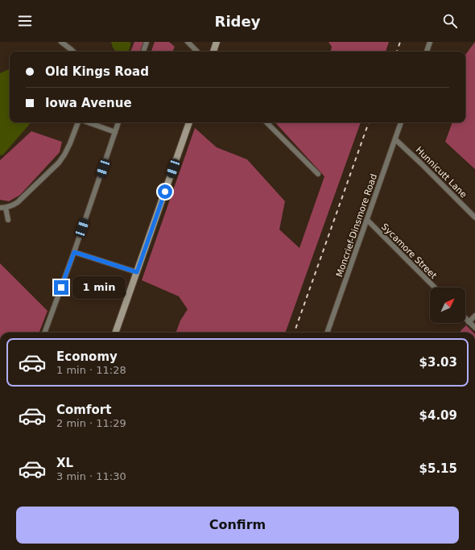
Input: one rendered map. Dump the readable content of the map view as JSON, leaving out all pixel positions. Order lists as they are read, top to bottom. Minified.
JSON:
{"streets":{"street":["Hunnicutt Lane","Moncrief-Dinsmore Road","Sycamore Street"]},"crossings":[["Hunnicutt Lane","Moncrief-Dinsmore Road"],["Moncrief-Dinsmore Road","Sycamore Street"]],"north":"top right","page":{"header":"Ridey","banner":["Old Kings Road","Iowa Avenue"],"bubble":"1 min","list":[{"name":"Economy","note":"1 min · 11:28","value":"$3.03"},{"name":"Comfort","note":"2 min · 11:29","value":"$4.09"},{"name":"XL","note":"3 min · 11:30","value":"$5.15"}],"buttons":"Confirm"}}
